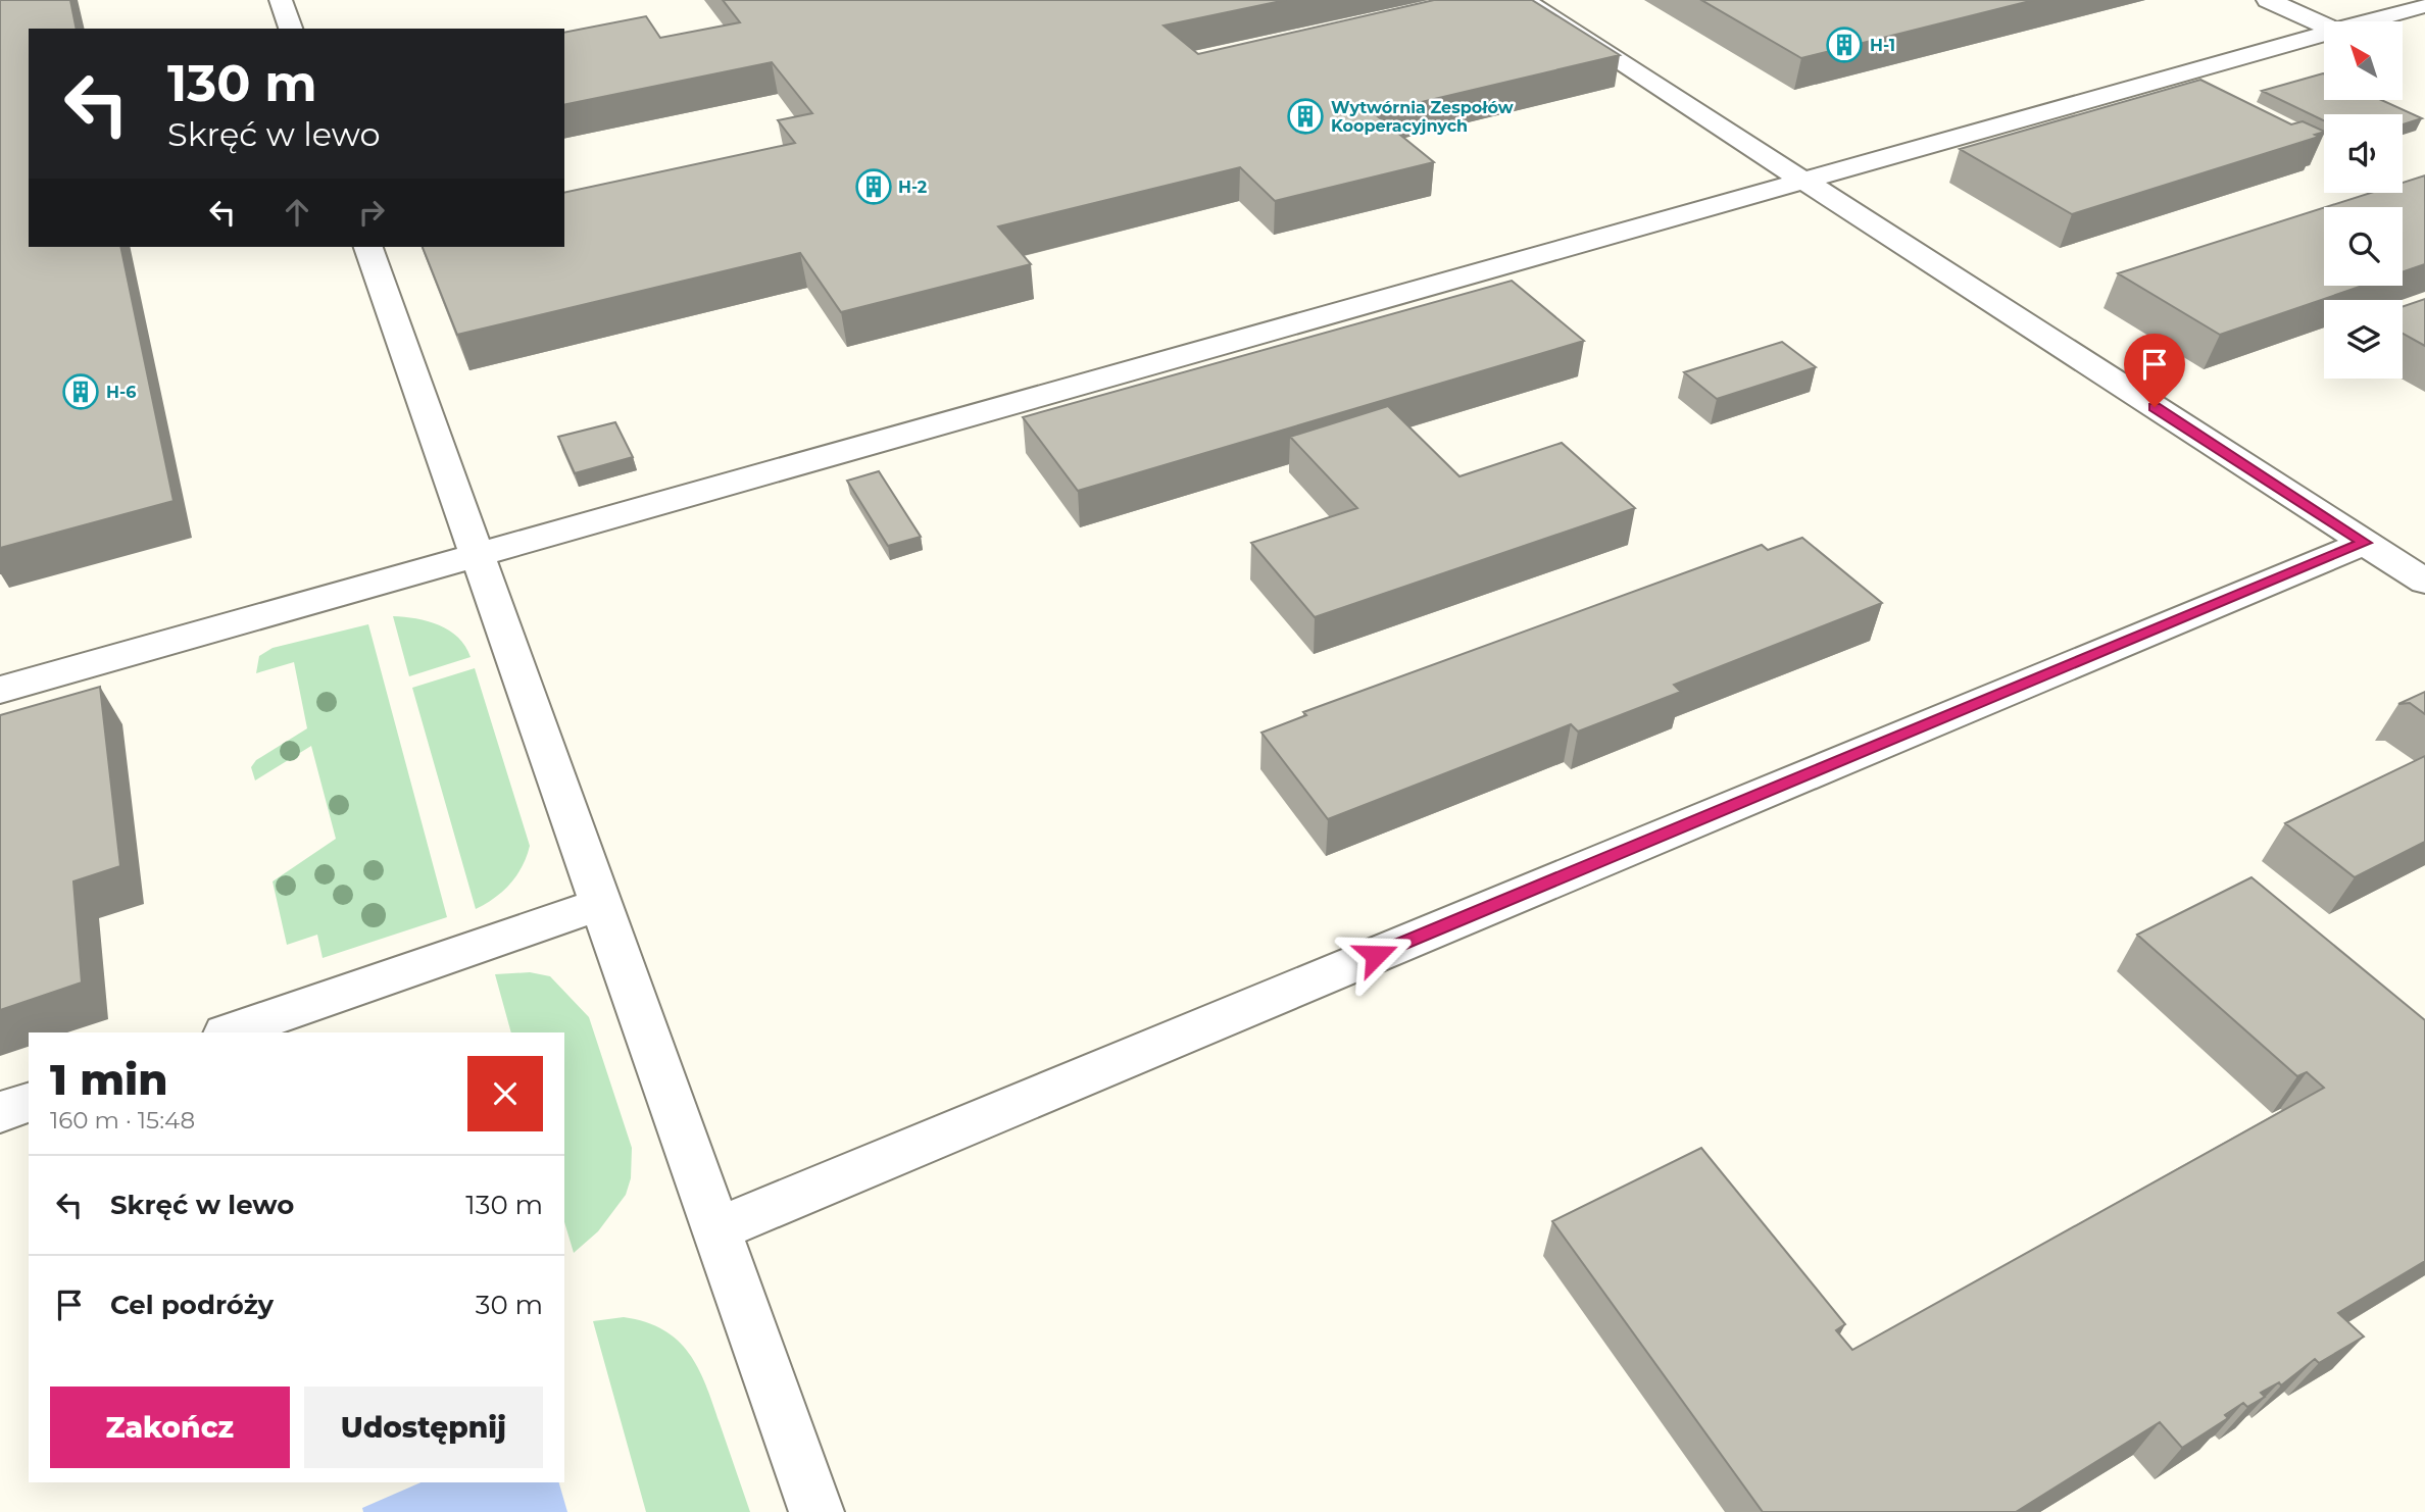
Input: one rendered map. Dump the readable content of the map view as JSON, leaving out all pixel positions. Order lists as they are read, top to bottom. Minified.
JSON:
{"places":{"building":["H-1","Wytwórnia Zespołów Kooperacyjnych","H-2","H-6"]},"north":"top left","page":{"turn":["130 m","Skręć w lewo"],"heading":["1 min","160 m · 15:48"],"list":[{"name":"Skręć w lewo","value":"130 m"},{"name":"Cel podróży","value":"30 m"}],"buttons":["Zakończ","Udostępnij"]}}
